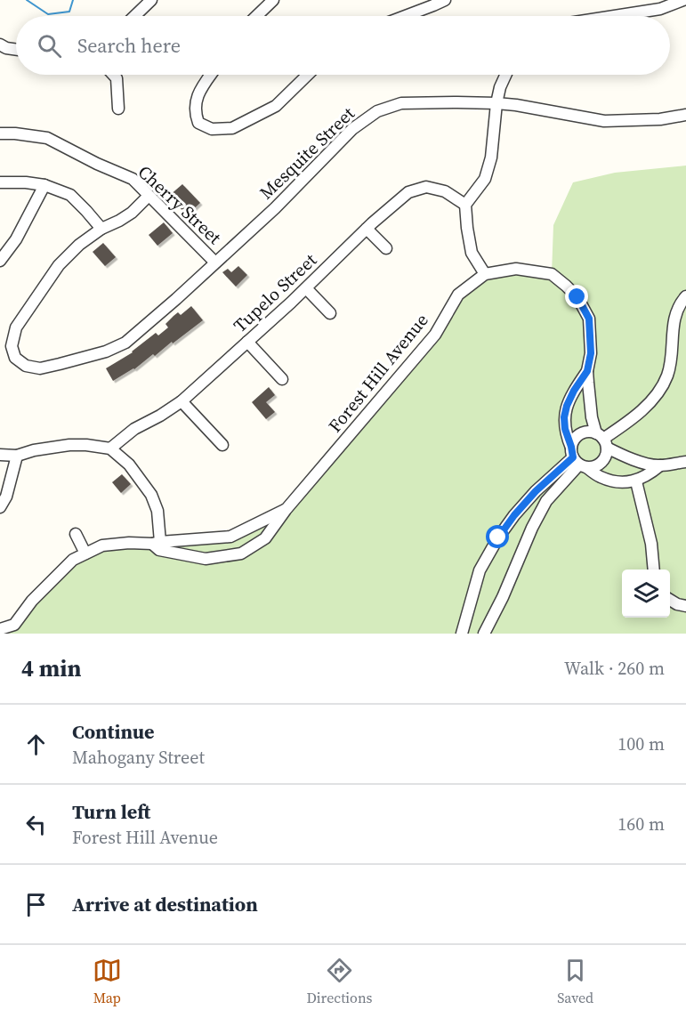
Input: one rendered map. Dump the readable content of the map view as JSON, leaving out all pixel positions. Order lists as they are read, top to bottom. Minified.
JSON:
{"streets":{"street":["Mesquite Street","Cherry Street","Tupelo Street","Forest Hill Avenue"]},"crossings":[["Mesquite Street","Cherry Street"]],"page":{"search":"Search here","heading":["4 min","Walk · 260 m"],"list":[["Continue","Mahogany Street","100 m"],["Turn left","Forest Hill Avenue","160 m"],"Arrive at destination"],"nav":["Map","Directions","Saved"]}}
